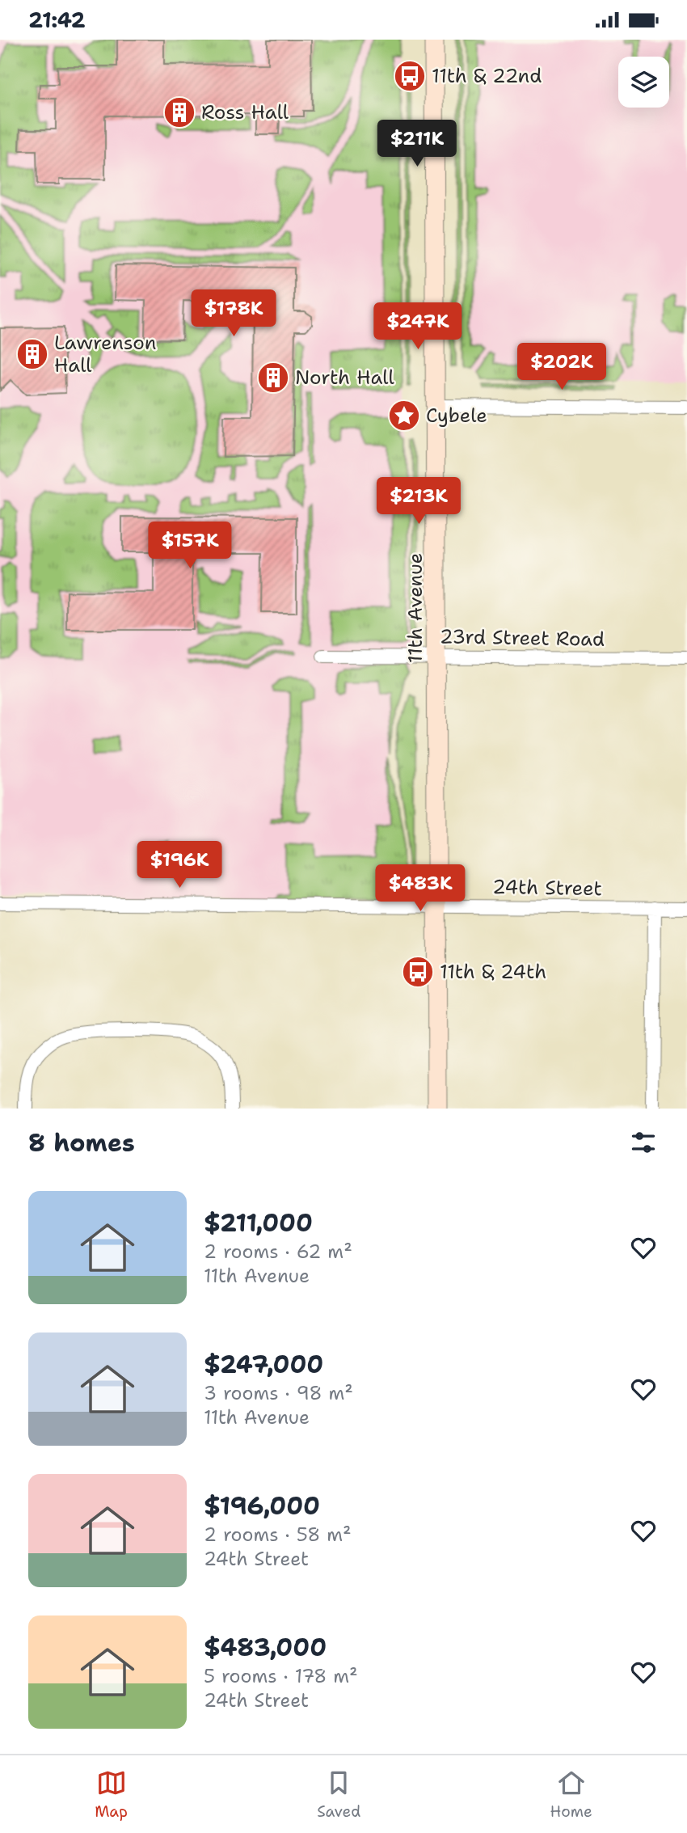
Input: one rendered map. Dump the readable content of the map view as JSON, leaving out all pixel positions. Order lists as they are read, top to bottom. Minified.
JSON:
{"streets":{"main road":["11th Avenue"],"street":["23rd Street Road","24th Street"]},"crossings":[["11th Avenue","23rd Street Road"],["11th Avenue","24th Street"]],"places":{"bus stop":["11th & 22nd","11th & 24th"],"building":["Ross Hall","Lawrenson Hall","North Hall"],"place":["Cybele"]},"page":{"status":"21:42","price":["$211K","$178K","$247K","$202K","$213K","$157K","$196K","$483K"],"heading":"8 homes","list":[{"name":"$211,000","note":"2 rooms · 62 m² · 11th Avenue"},{"name":"$247,000","note":"3 rooms · 98 m² · 11th Avenue"},{"name":"$196,000","note":"2 rooms · 58 m² · 24th Street"},{"name":"$483,000","note":"5 rooms · 178 m² · 24th Street"}],"tabs":["Map","Saved","Home"]}}
